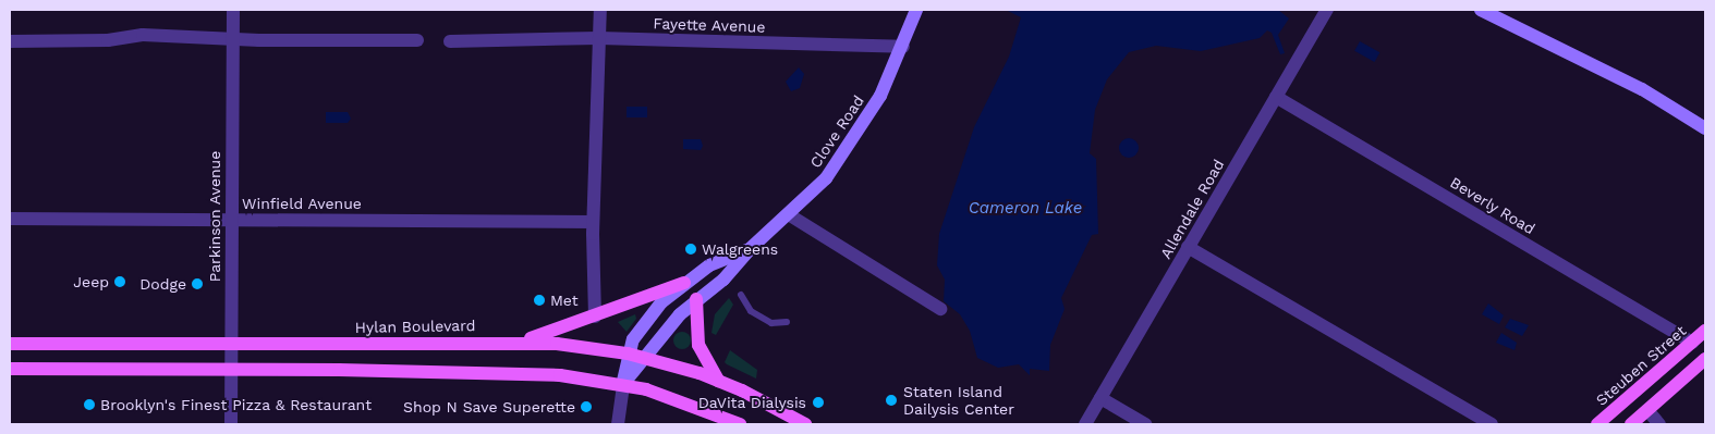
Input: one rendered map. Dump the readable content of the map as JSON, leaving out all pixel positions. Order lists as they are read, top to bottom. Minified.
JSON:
{"streets":{"main road":["Hylan Boulevard","Steuben Street"],"street":["Fayette Avenue","Clove Road","Winfield Avenue","Beverly Road","Allendale Road","Parkinson Avenue"]},"crossings":[["Fayette Avenue","Clove Road"],["Clove Road","Hylan Boulevard"],["Winfield Avenue","Parkinson Avenue"],["Beverly Road","Allendale Road"],["Beverly Road","Steuben Street"],["Parkinson Avenue","Hylan Boulevard"]],"water":["Cameron Lake"],"places":["Walgreens","Jeep","Dodge","Met","Staten Island Dailysis Center","DaVita Dialysis","Brooklyn's Finest Pizza & Restaurant","Shop N Save Superette"]}
